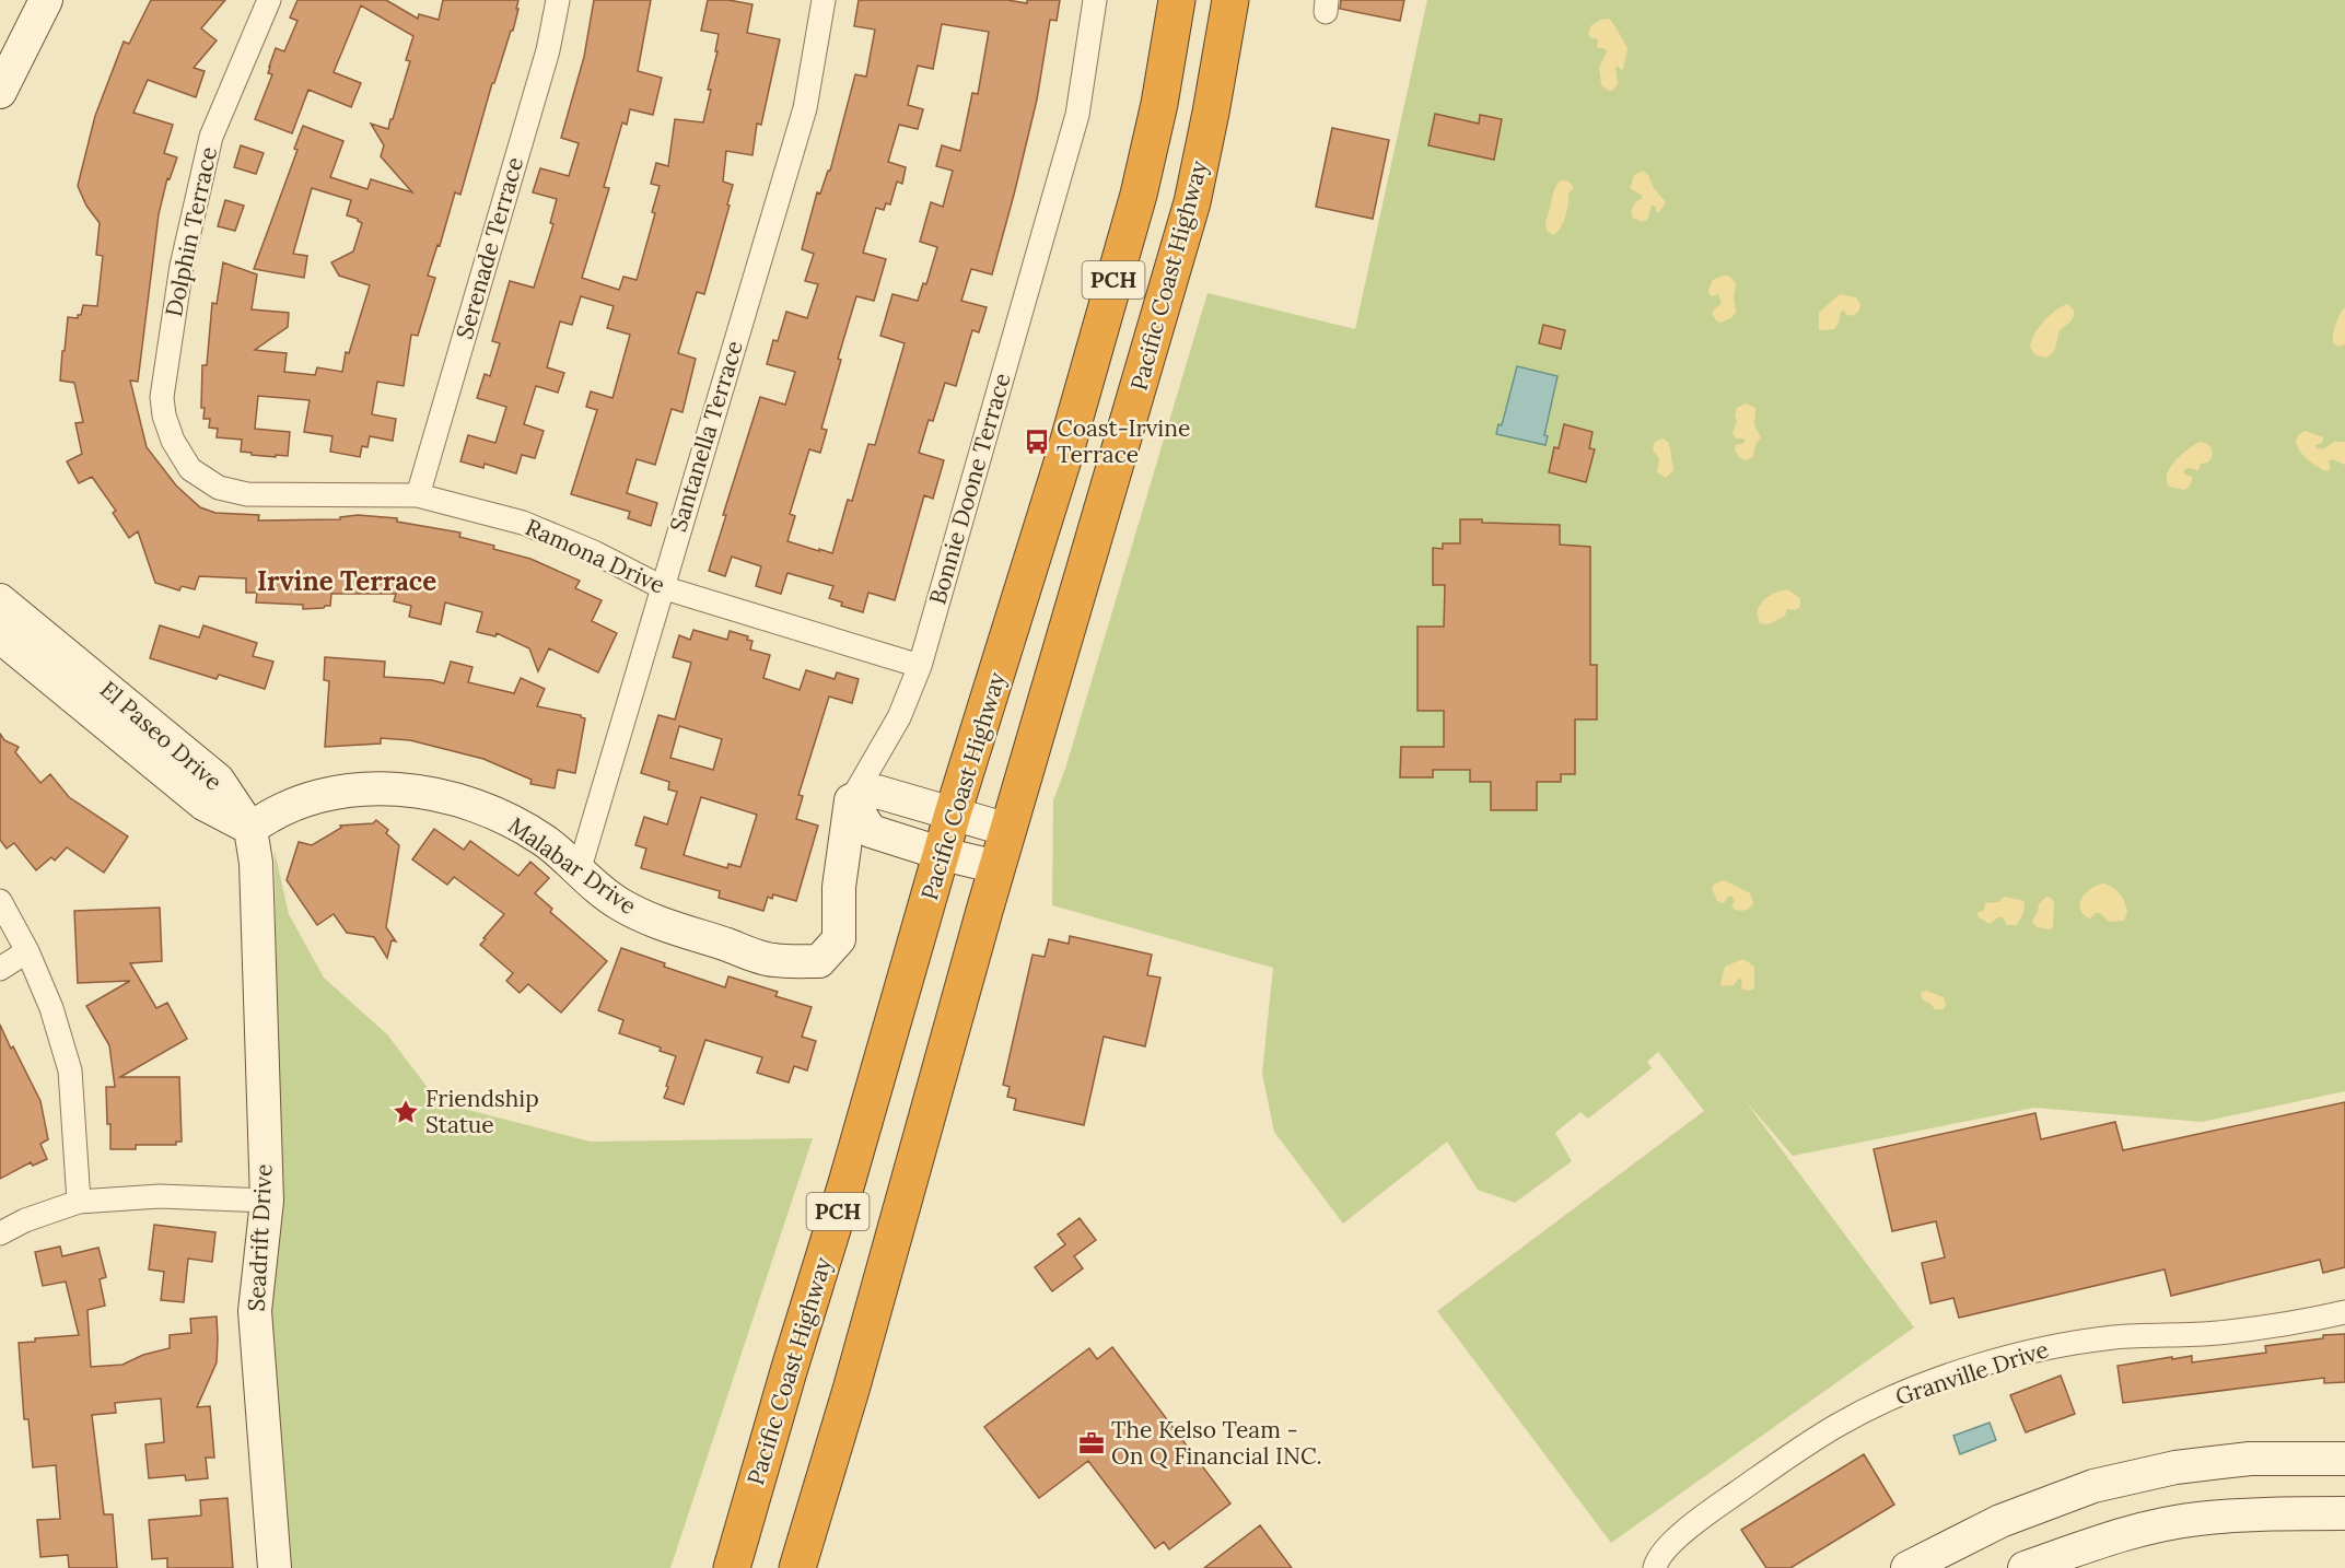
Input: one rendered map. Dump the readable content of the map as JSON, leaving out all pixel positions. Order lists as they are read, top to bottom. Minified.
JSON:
{"streets":{"highway":["Pacific Coast Highway","PCH"],"street":["Dolphin Terrace","Serenade Terrace","Santanella Terrace","Bonnie Doone Terrace","Ramona Drive","El Paseo Drive","Malabar Drive","Seadrift Drive","Granville Drive"]},"crossings":[["Dolphin Terrace","Ramona Drive"],["Serenade Terrace","Ramona Drive"],["Santanella Terrace","Ramona Drive"],["Santanella Terrace","Malabar Drive"],["Bonnie Doone Terrace","Ramona Drive"],["Bonnie Doone Terrace","Malabar Drive"],["El Paseo Drive","Malabar Drive"],["El Paseo Drive","Seadrift Drive"],["Malabar Drive","Seadrift Drive"]],"districts":["Irvine Terrace"],"places":{"bus stop":["Coast-Irvine Terrace"],"place":["Friendship Statue"],"office":["The Kelso Team - On Q Financial INC."]}}
